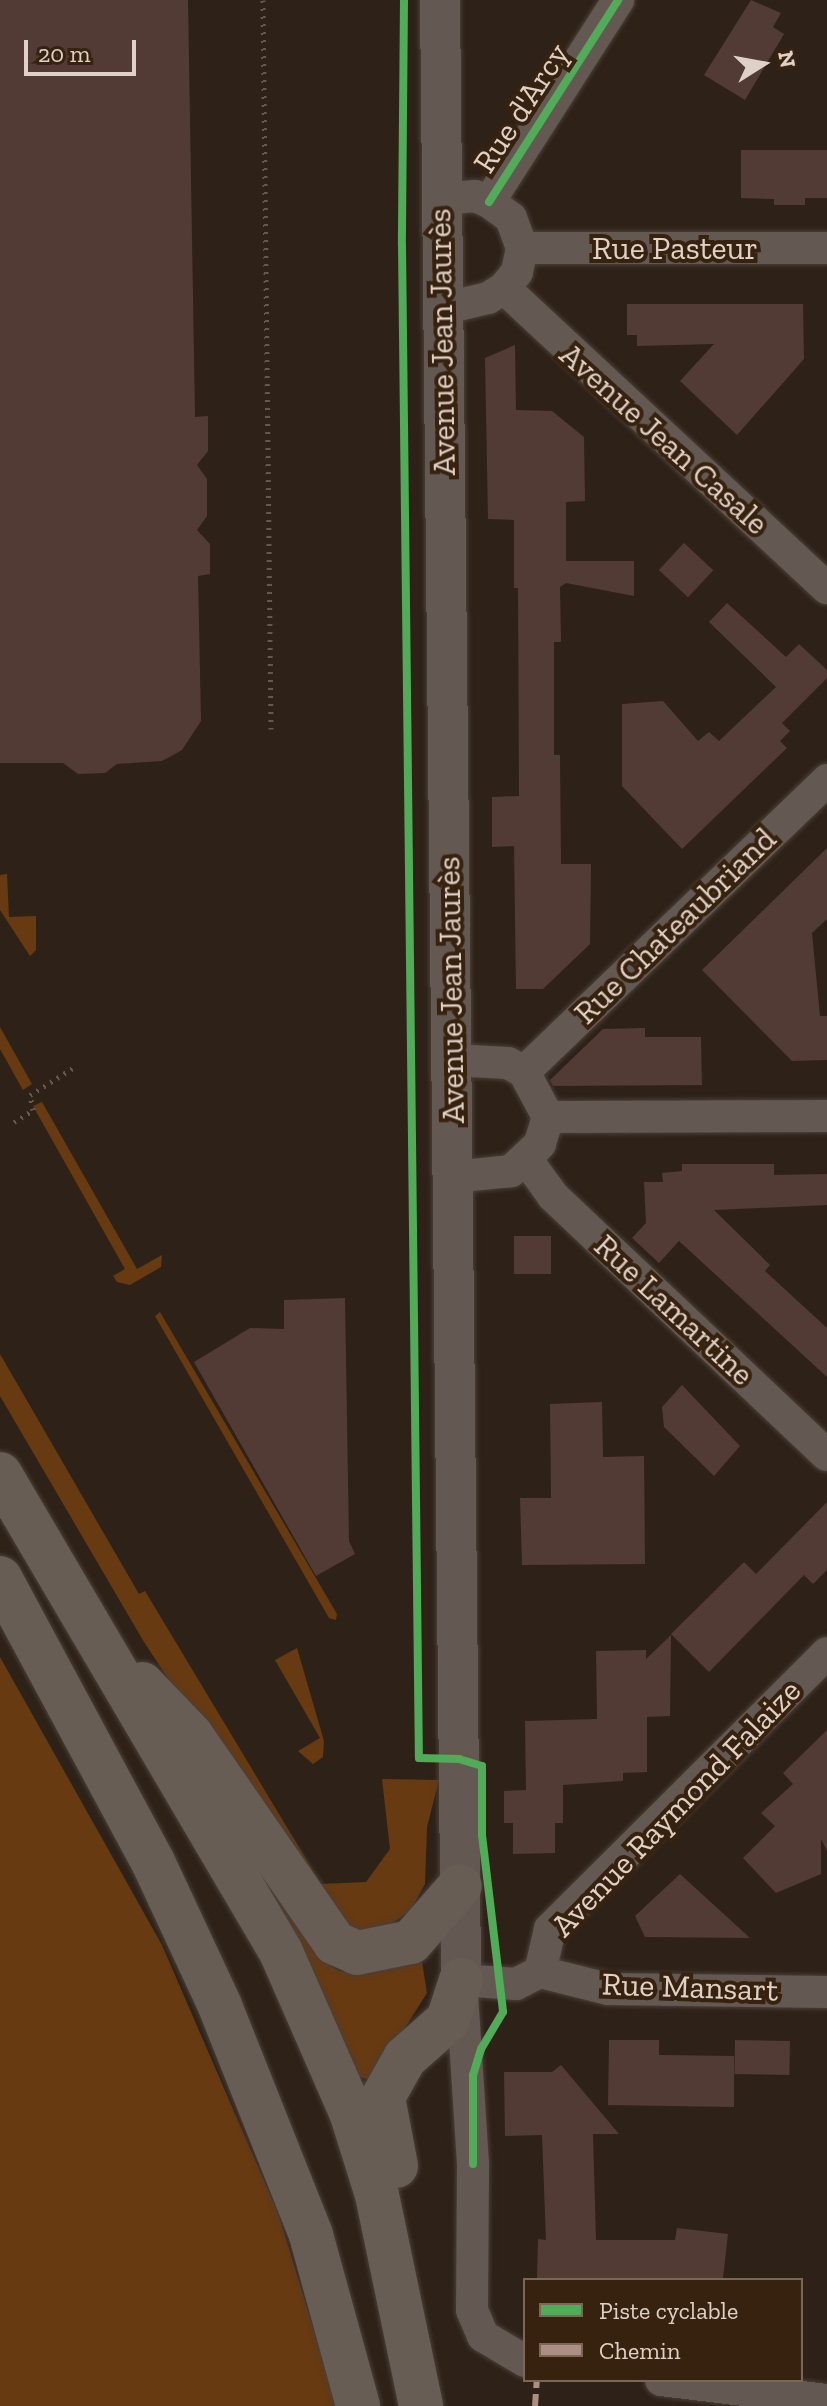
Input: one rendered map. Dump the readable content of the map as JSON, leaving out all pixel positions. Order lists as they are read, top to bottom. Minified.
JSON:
{"streets":{"street":["Rue d'Arcy","Rue Pasteur","Avenue Jean Jaurès","Avenue Jean Casale","Rue Chateaubriand","Rue Lamartine","Avenue Raymond Falaize","Rue Mansart"]},"crossings":[["Avenue Raymond Falaize","Rue Mansart"]],"legend":["Piste cyclable","Chemin"],"scale_bar":"20 m","north":"right"}
